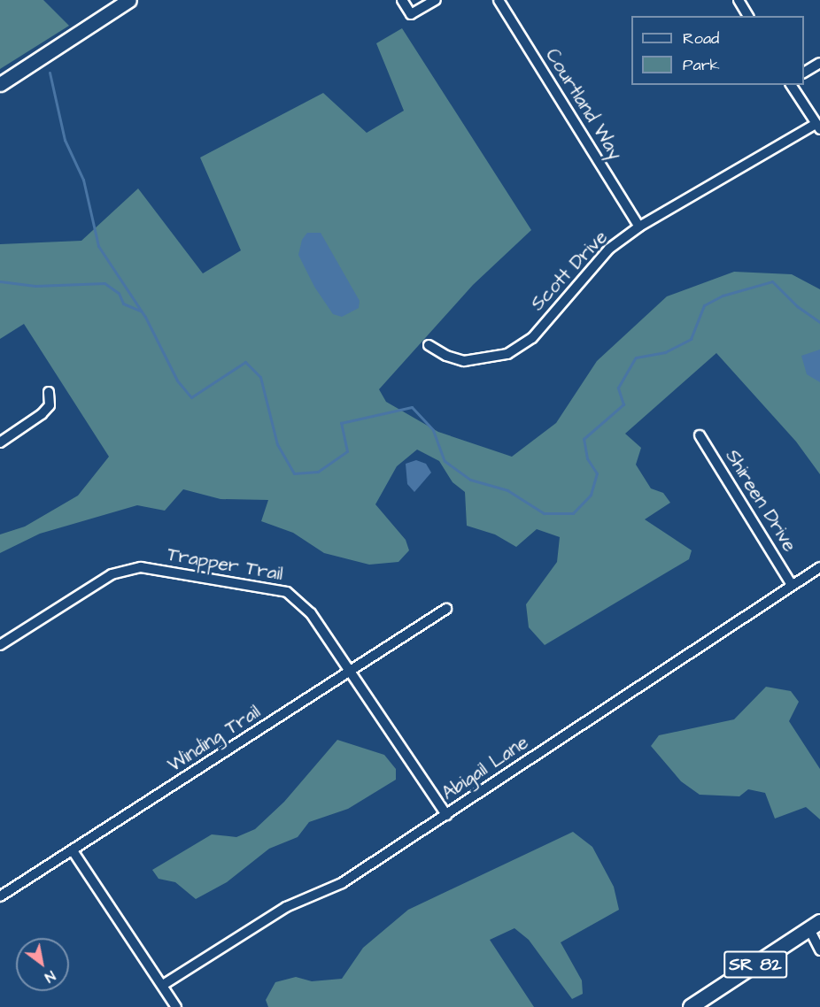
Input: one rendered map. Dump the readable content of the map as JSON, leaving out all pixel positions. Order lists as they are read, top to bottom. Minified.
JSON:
{"streets":{"main road":["SR 82"],"street":["Courtland Way","Scott Drive","Shireen Drive","Trapper Trail","Winding Trail","Abigail Lane"]},"crossings":[["Courtland Way","Scott Drive"],["Shireen Drive","Abigail Lane"],["Trapper Trail","Winding Trail"],["Trapper Trail","Abigail Lane"]],"legend":["Road","Park"],"north":"bottom right"}
